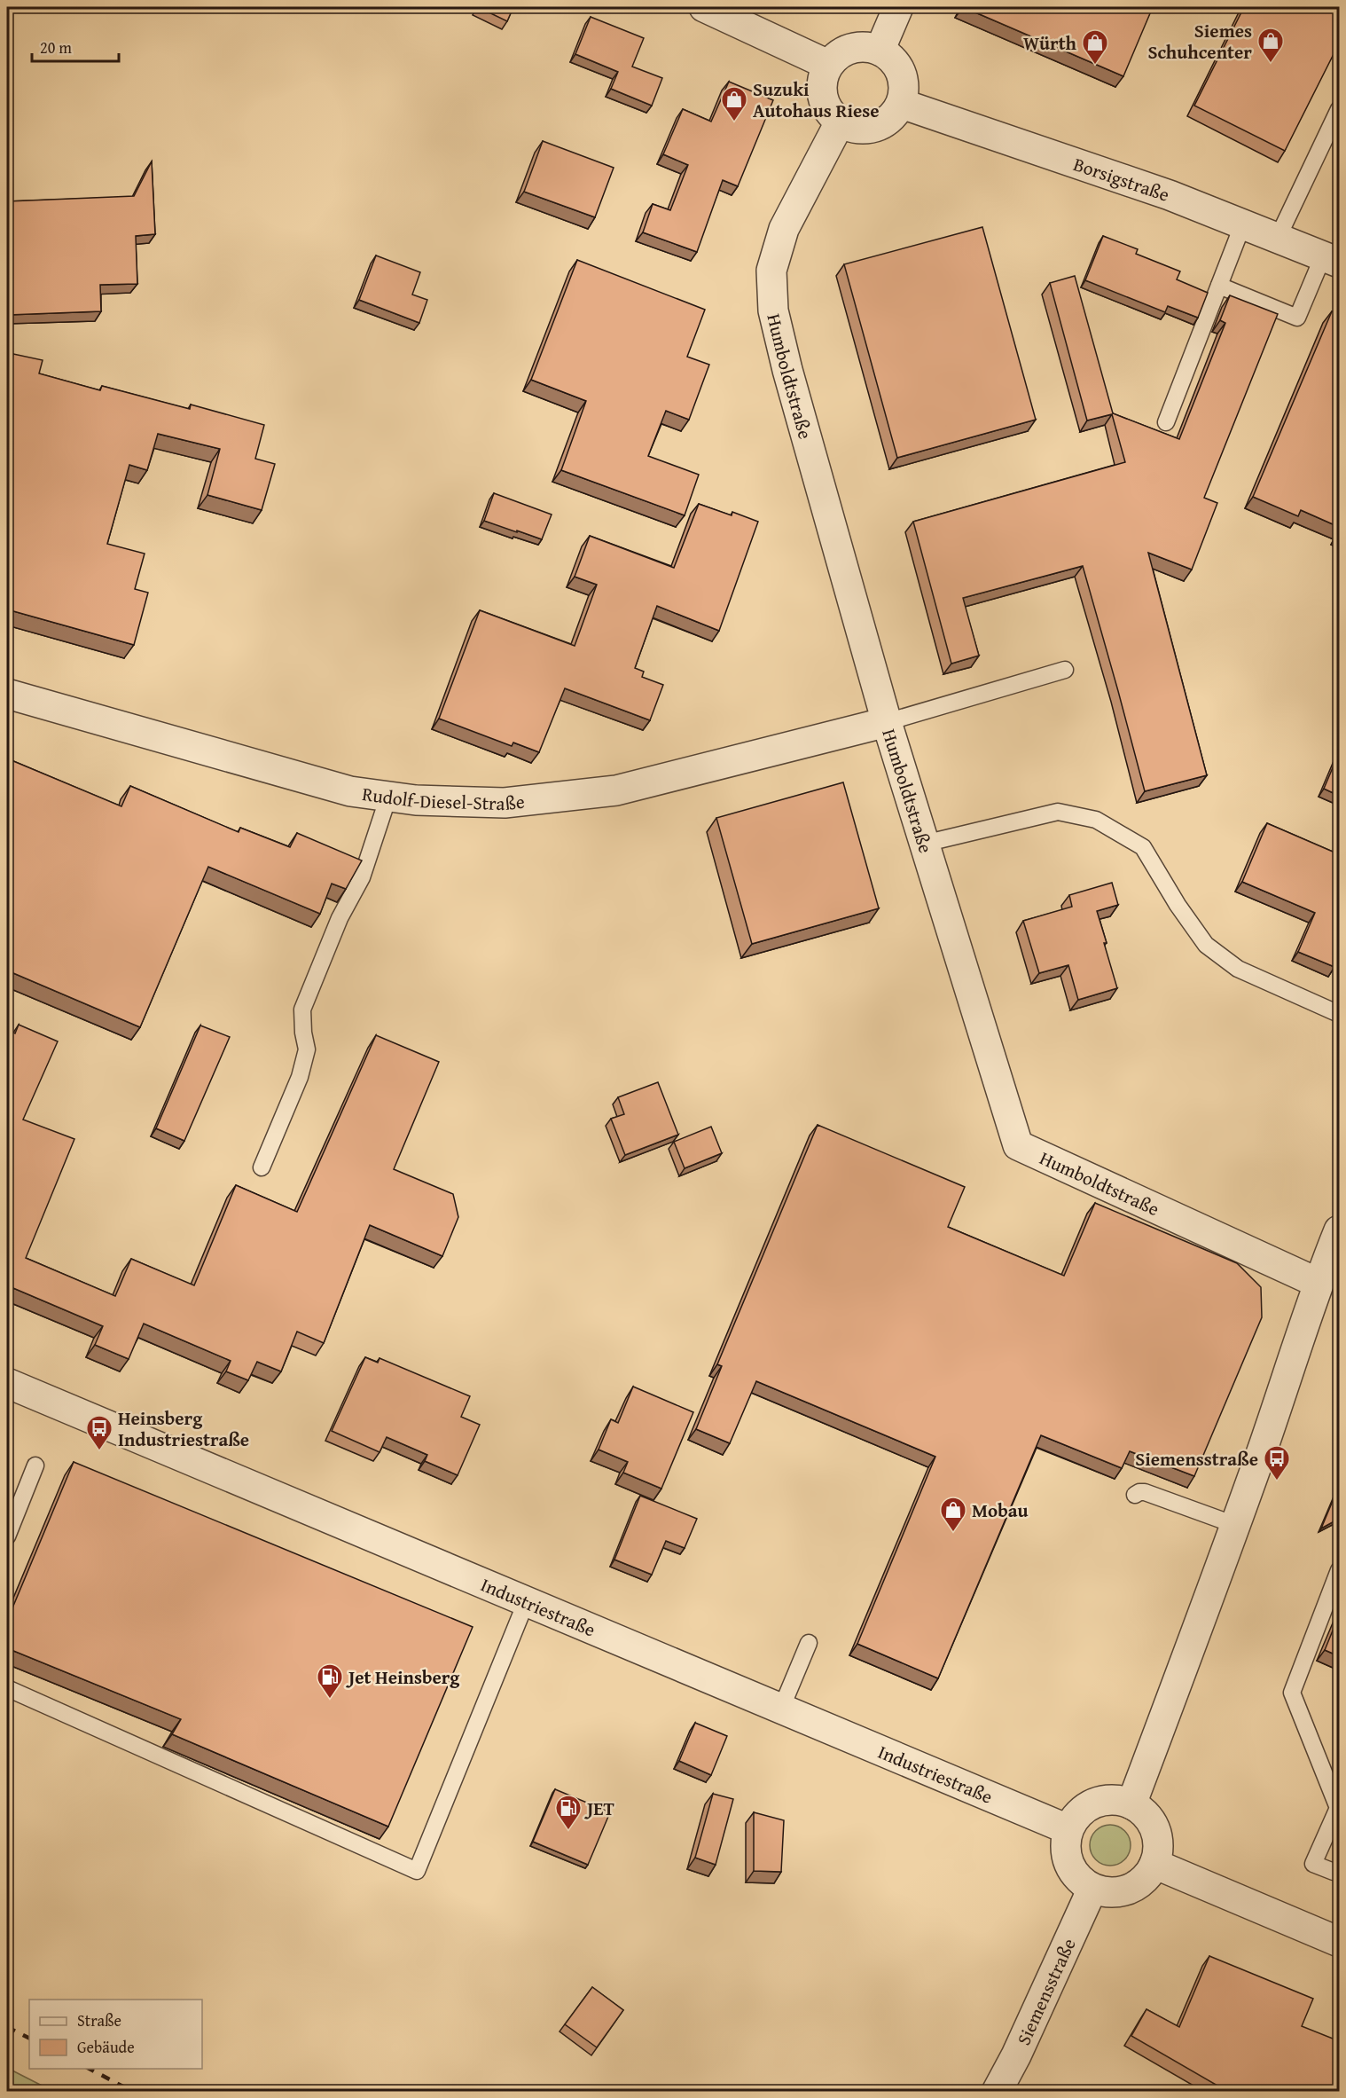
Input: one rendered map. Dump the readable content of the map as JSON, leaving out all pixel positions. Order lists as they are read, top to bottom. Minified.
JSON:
{"streets":{"street":["Borsigstraße","Humboldtstraße","Rudolf-Diesel-Straße","Industriestraße","Siemensstraße"]},"crossings":[["Borsigstraße","Humboldtstraße"],["Humboldtstraße","Rudolf-Diesel-Straße"],["Industriestraße","Siemensstraße"]],"places":{"shop":["Siemes Schuhcenter","Würth","Suzuki Autohaus Riese","Mobau"],"bus stop":["Heinsberg Industriestraße","Siemensstraße"],"fuel station":["Jet Heinsberg","JET"]},"legend":["Straße","Gebäude"],"scale_bar":"20 m"}
